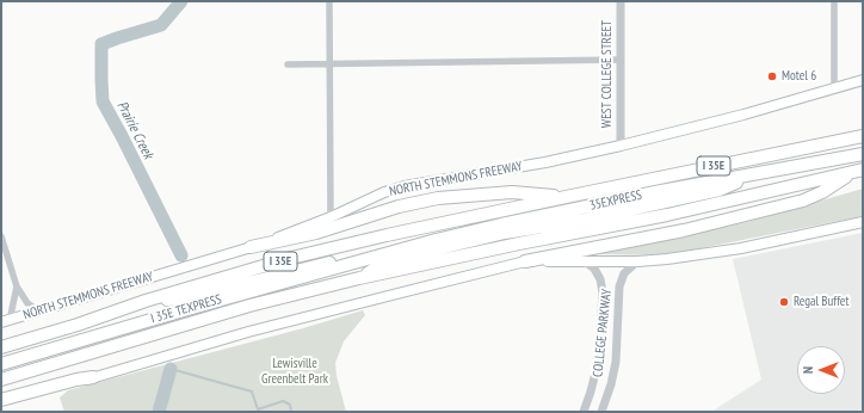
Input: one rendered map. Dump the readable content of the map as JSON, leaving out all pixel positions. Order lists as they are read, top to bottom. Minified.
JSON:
{"streets":{"highway":["I 35E","NORTH STEMMONS FREEWAY","35EXPRESS","I 35E TEXPRESS"],"street":["WEST COLLEGE STREET","COLLEGE PARKWAY"]},"crossings":[["WEST COLLEGE STREET","NORTH STEMMONS FREEWAY"],["35EXPRESS","I 35E TEXPRESS"]],"water":["Prairie Creek"],"parks":["Lewisville Greenbelt Park"],"places":["Motel 6","Regal Buffet"],"north":"left"}
